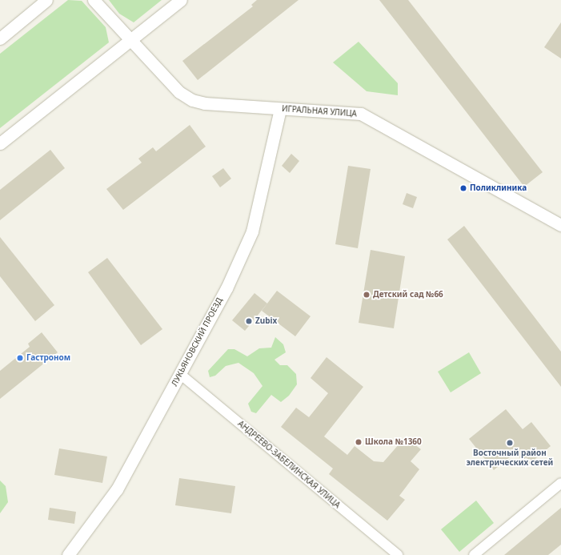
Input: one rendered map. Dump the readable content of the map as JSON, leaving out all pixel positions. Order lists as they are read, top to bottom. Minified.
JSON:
{"streets":{"street":["ИГРАЛЬНАЯ УЛИЦА","ЛУКЬЯНОВСКИЙ ПРОЕЗД","АНДРЕЕВО-ЗАБЕЛИНСКАЯ УЛИЦА"]},"crossings":[["ИГРАЛЬНАЯ УЛИЦА","ЛУКЬЯНОВСКИЙ ПРОЕЗД"],["ЛУКЬЯНОВСКИЙ ПРОЕЗД","АНДРЕЕВО-ЗАБЕЛИНСКАЯ УЛИЦА"]],"places":["Поликлиника","Детский сад №66","Zubix","Гастроном","Школа №1360","Восточный район электрических сетей"]}
